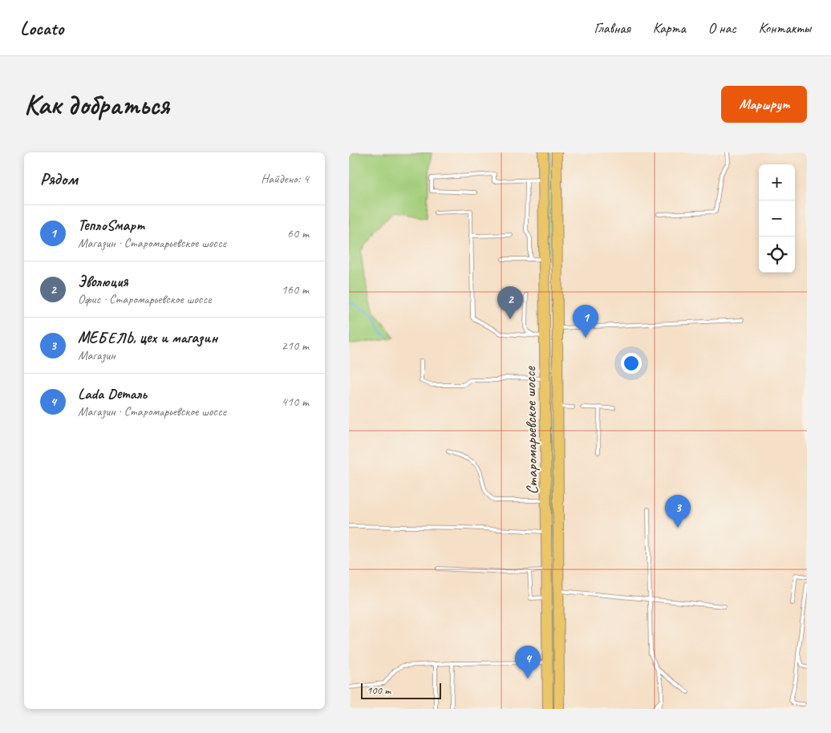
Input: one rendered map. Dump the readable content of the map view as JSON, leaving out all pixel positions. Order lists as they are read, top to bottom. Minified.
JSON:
{"streets":{"main road":["Старомарьевское шоссе"]},"scale_bar":"100 m","page":{"header":"Locato","nav":["Главная","Карта","О нас","Контакты"],"buttons":"Маршрут","title":"Как добраться","heading":["Рядом","Найдено: 4"],"map_buttons":["+","−"],"list":[{"mark":"1","name":"ТеплоSмарт","note":"Магазин · Старомарьевское шоссе","value":"60 m"},{"mark":"2","name":"Эволюция","note":"Офис · Старомарьевское шоссе","value":"160 m"},{"mark":"3","name":"МЕБЕЛЬ, цех и магазин","note":"Магазин","value":"210 m"},{"mark":"4","name":"Lada Dеталь","note":"Магазин · Старомарьевское шоссе","value":"410 m"}],"pins":["2","1","3","4"],"scale":"100 m"}}
